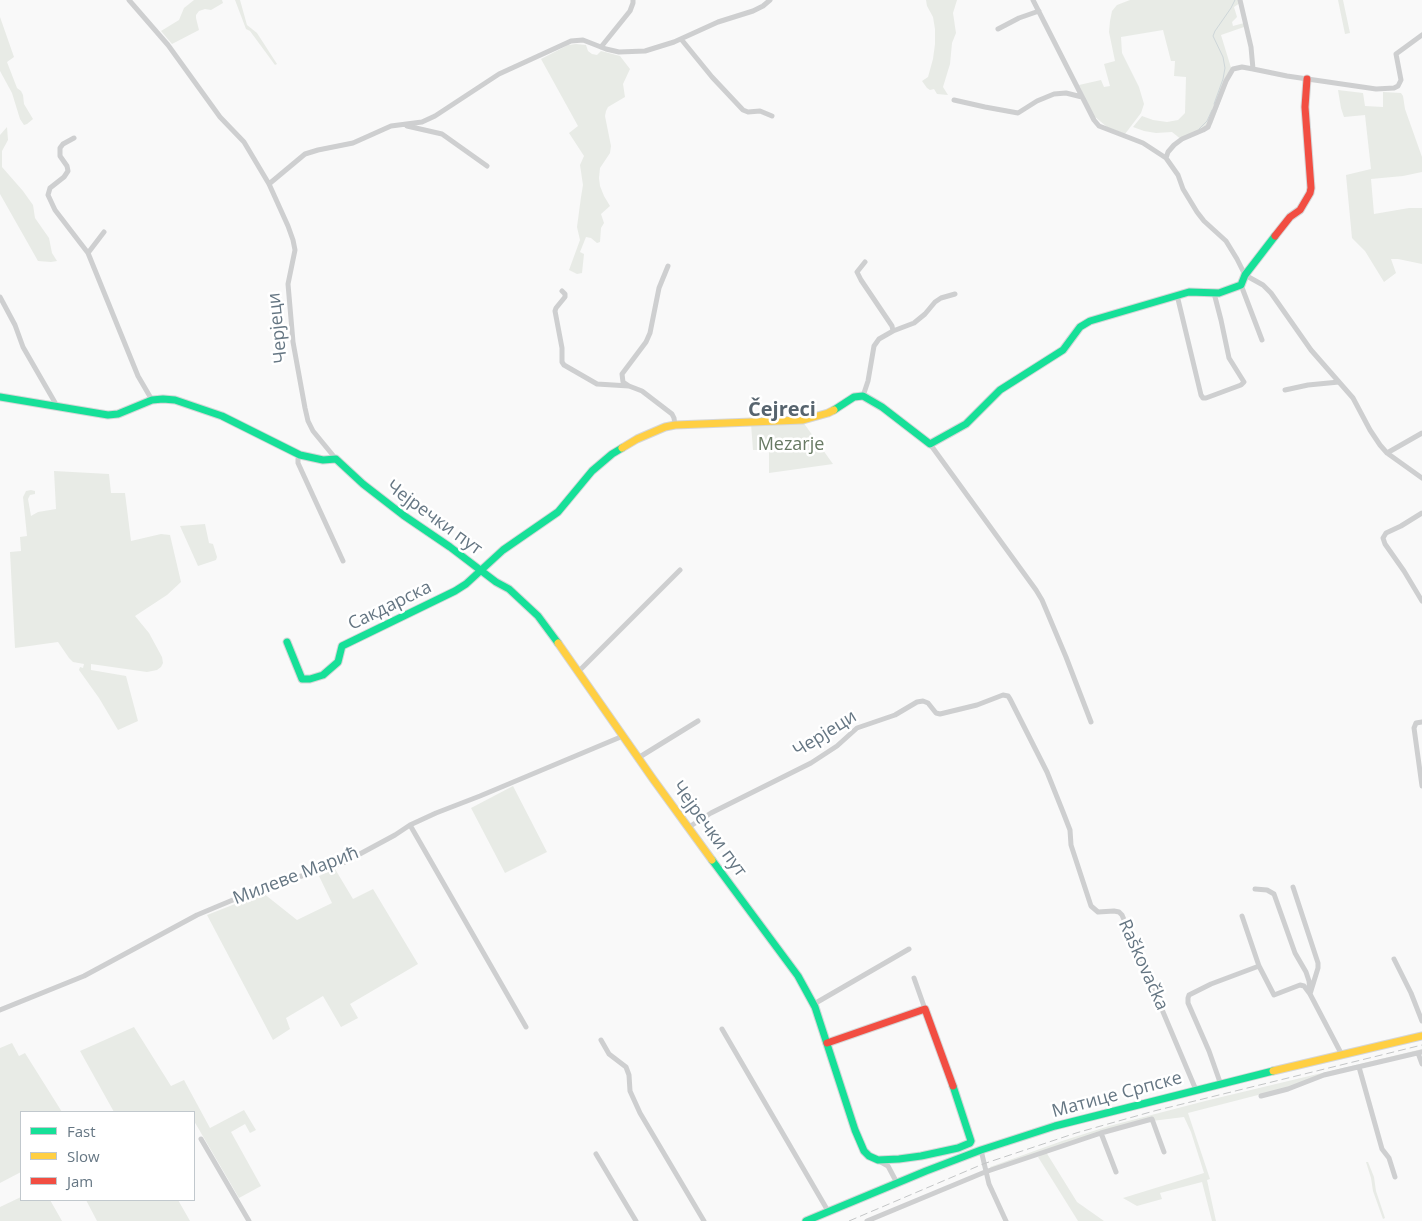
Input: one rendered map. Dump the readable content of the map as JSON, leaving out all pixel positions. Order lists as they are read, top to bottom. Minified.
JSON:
{"streets":{"street":["Черјеци","Чејречки пут","Сакдарска","Милеве Мaрић","Raškovačka","Матице Српске"]},"crossings":[["Черјеци","Чејречки пут"],["Черјеци","Raškovačka"],["Чејречки пут","Сакдарска"],["Чејречки пут","Милеве Мaрић"],["Raškovačka","Матице Српске"]],"districts":["Čejreci"],"parks":["Mezarje"],"legend":["Fast","Slow","Jam"]}
